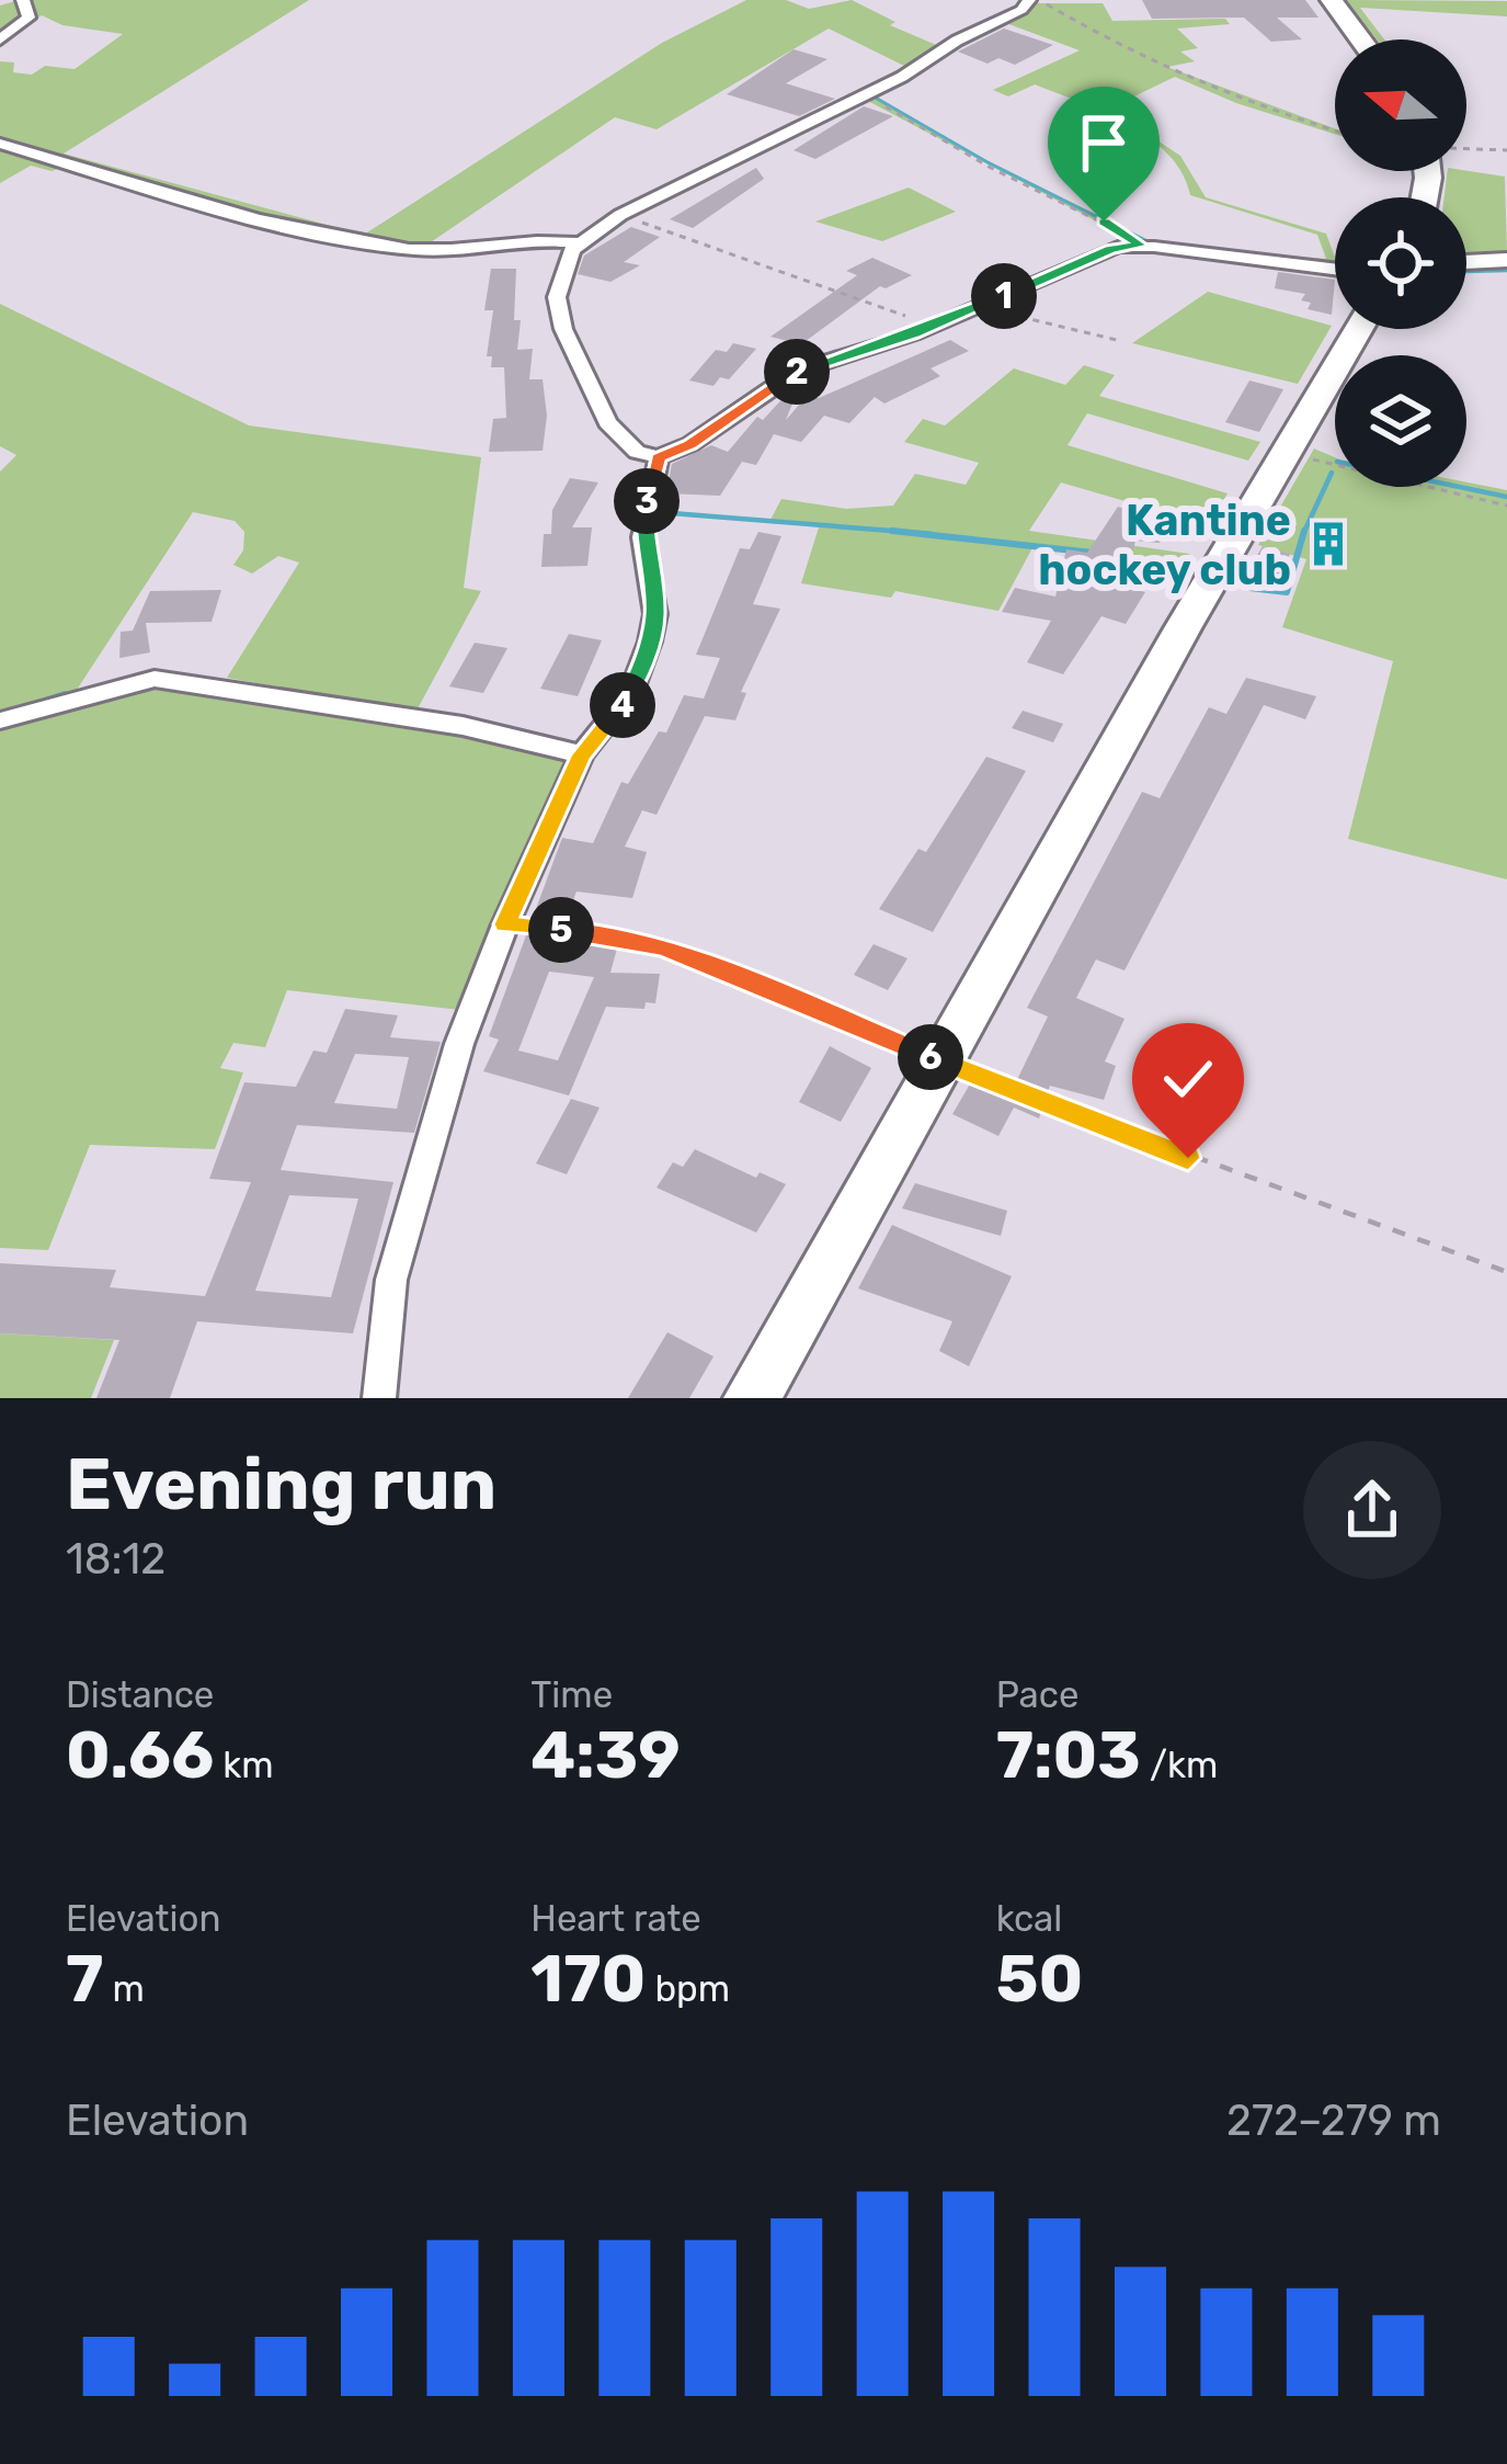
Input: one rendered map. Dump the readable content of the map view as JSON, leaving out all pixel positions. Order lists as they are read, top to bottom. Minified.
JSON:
{"places":{"building":["Kantine hockey club"]},"north":"left","page":{"pins":["1","2","3","4","5","6"],"heading":["Evening run","18:12"],"stats":[["Distance","0.66 km"],["Time","4:39"],["Pace","7:03 /km"],["Elevation","7 m"],["Heart rate","170 bpm"],["kcal","50"]],"chart":["Elevation","272–279 m"]}}
